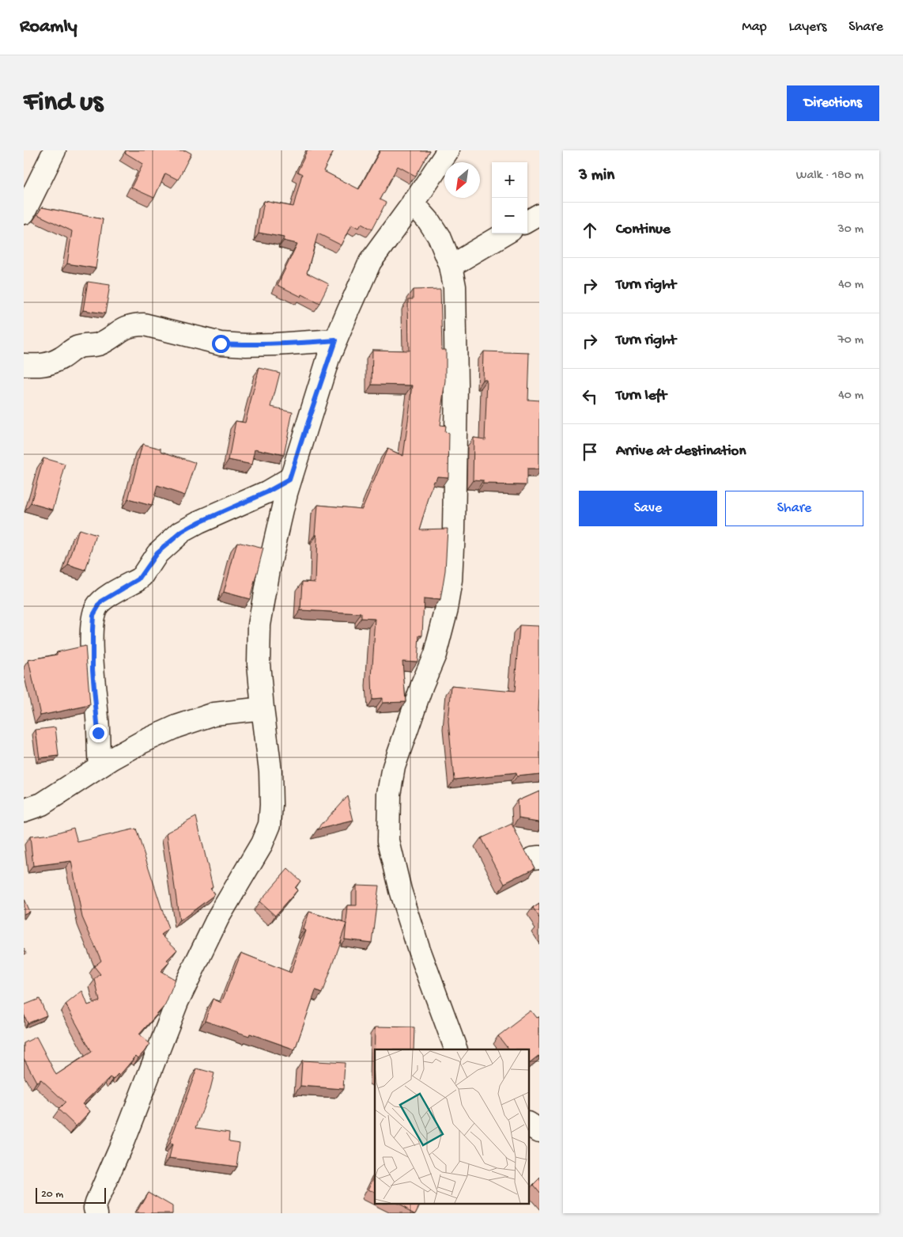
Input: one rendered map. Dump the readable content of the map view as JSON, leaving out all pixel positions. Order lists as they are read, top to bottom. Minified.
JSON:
{"scale_bar":"20 m","north":"bottom left","page":{"header":"Roamly","nav":["Map","Layers","Share"],"buttons":["Directions",["Save","Share"]],"title":"Find us","heading":["3 min","Walk · 180 m"],"map_buttons":["+","−"],"list":[["Continue","30 m"],["Turn right","40 m"],["Turn right","70 m"],["Turn left","40 m"],"Arrive at destination"],"scale":"20 m"}}
